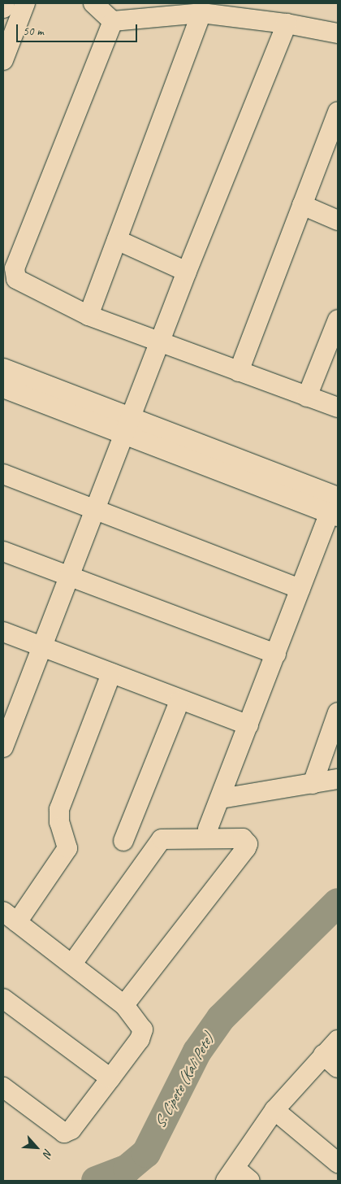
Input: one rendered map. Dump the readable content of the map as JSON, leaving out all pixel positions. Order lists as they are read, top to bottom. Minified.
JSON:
{"water":["S. Cipete (Kali Pete)"],"scale_bar":"50 m","north":"bottom right"}
